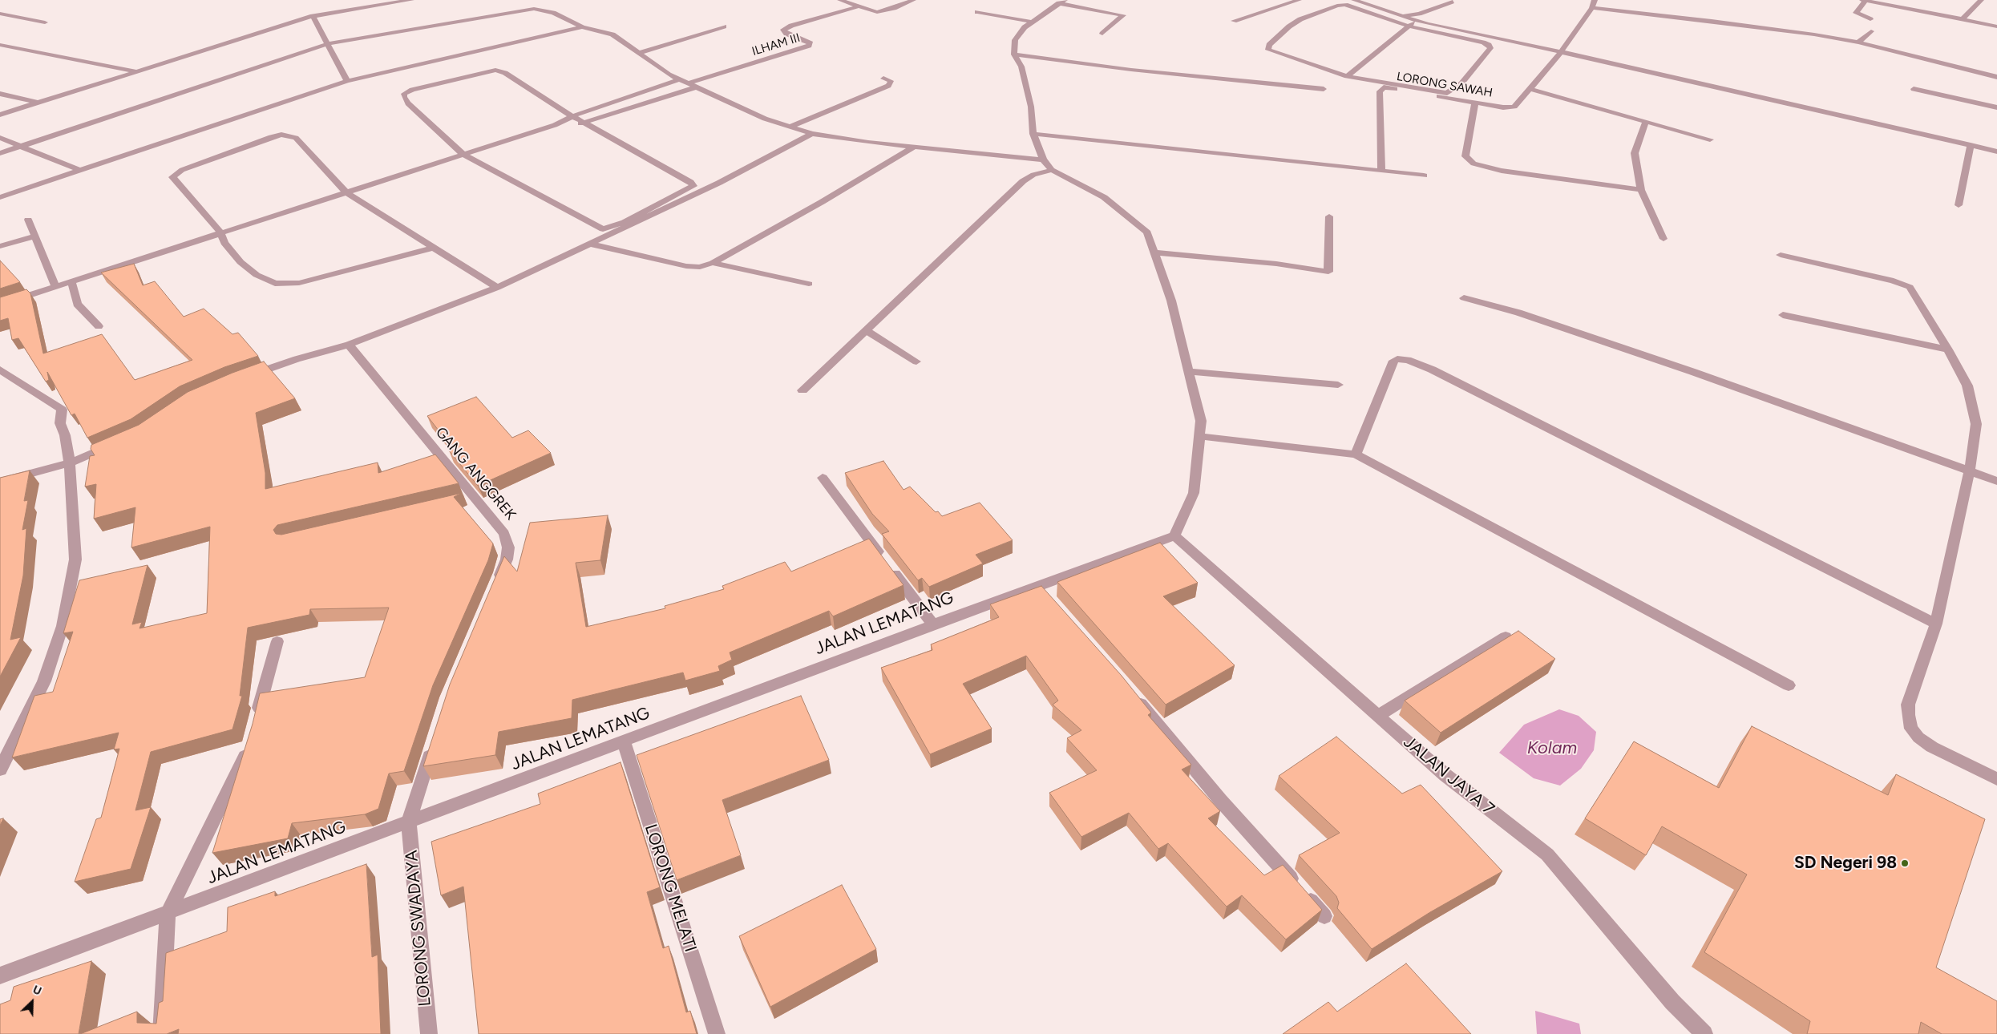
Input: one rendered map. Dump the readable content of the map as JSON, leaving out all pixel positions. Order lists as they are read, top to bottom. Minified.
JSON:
{"streets":{"street":["ILHAM III","LORONG SAWAH","GANG ANGGREK","JALAN LEMATANG","JALAN JAYA 7","LORONG MELATI","LORONG SWADAYA"]},"crossings":[["JALAN LEMATANG","JALAN JAYA 7"],["JALAN LEMATANG","LORONG MELATI"],["JALAN LEMATANG","LORONG SWADAYA"]],"water":["Kolam"],"places":["SD Negeri 98"],"north":"top right"}
